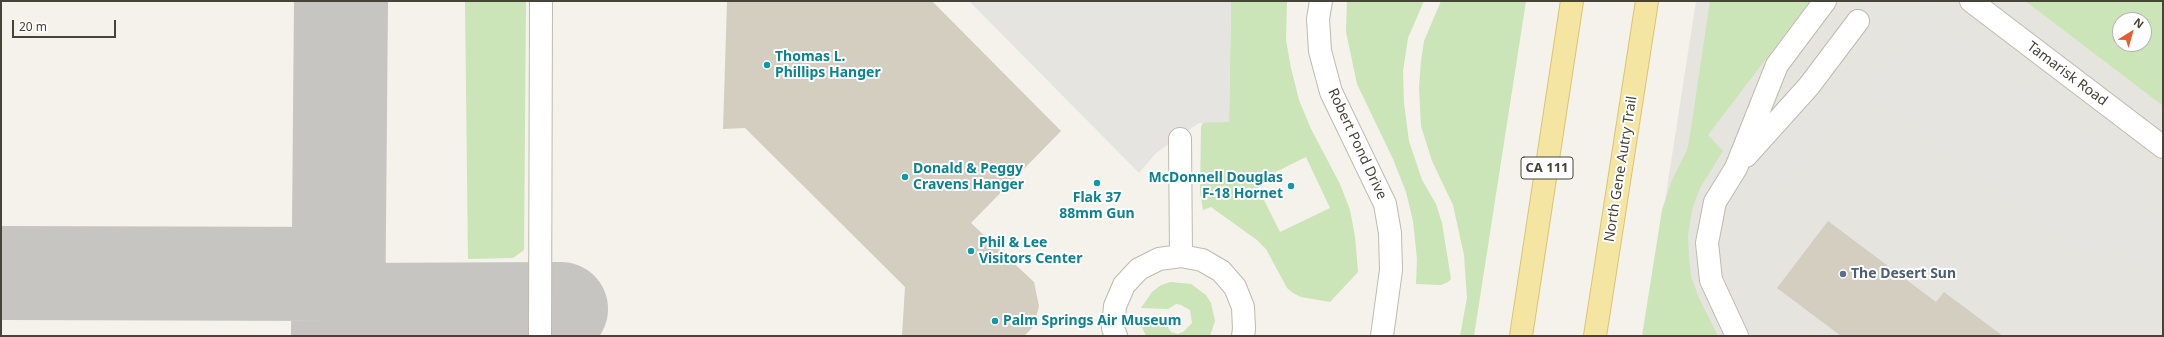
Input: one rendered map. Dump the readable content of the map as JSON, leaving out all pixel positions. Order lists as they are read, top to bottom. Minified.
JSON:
{"streets":{"main road":["CA 111","North Gene Autry Trail"],"street":["Tamarisk Road","Robert Pond Drive"]},"places":["Thomas L. Phillips Hanger","Donald & Peggy Cravens Hanger","Flak 37 88mm Gun","McDonnell Douglas F-18 Hornet","Phil & Lee Visitors Center","The Desert Sun","Palm Springs Air Museum"],"scale_bar":"20 m","north":"top right"}
